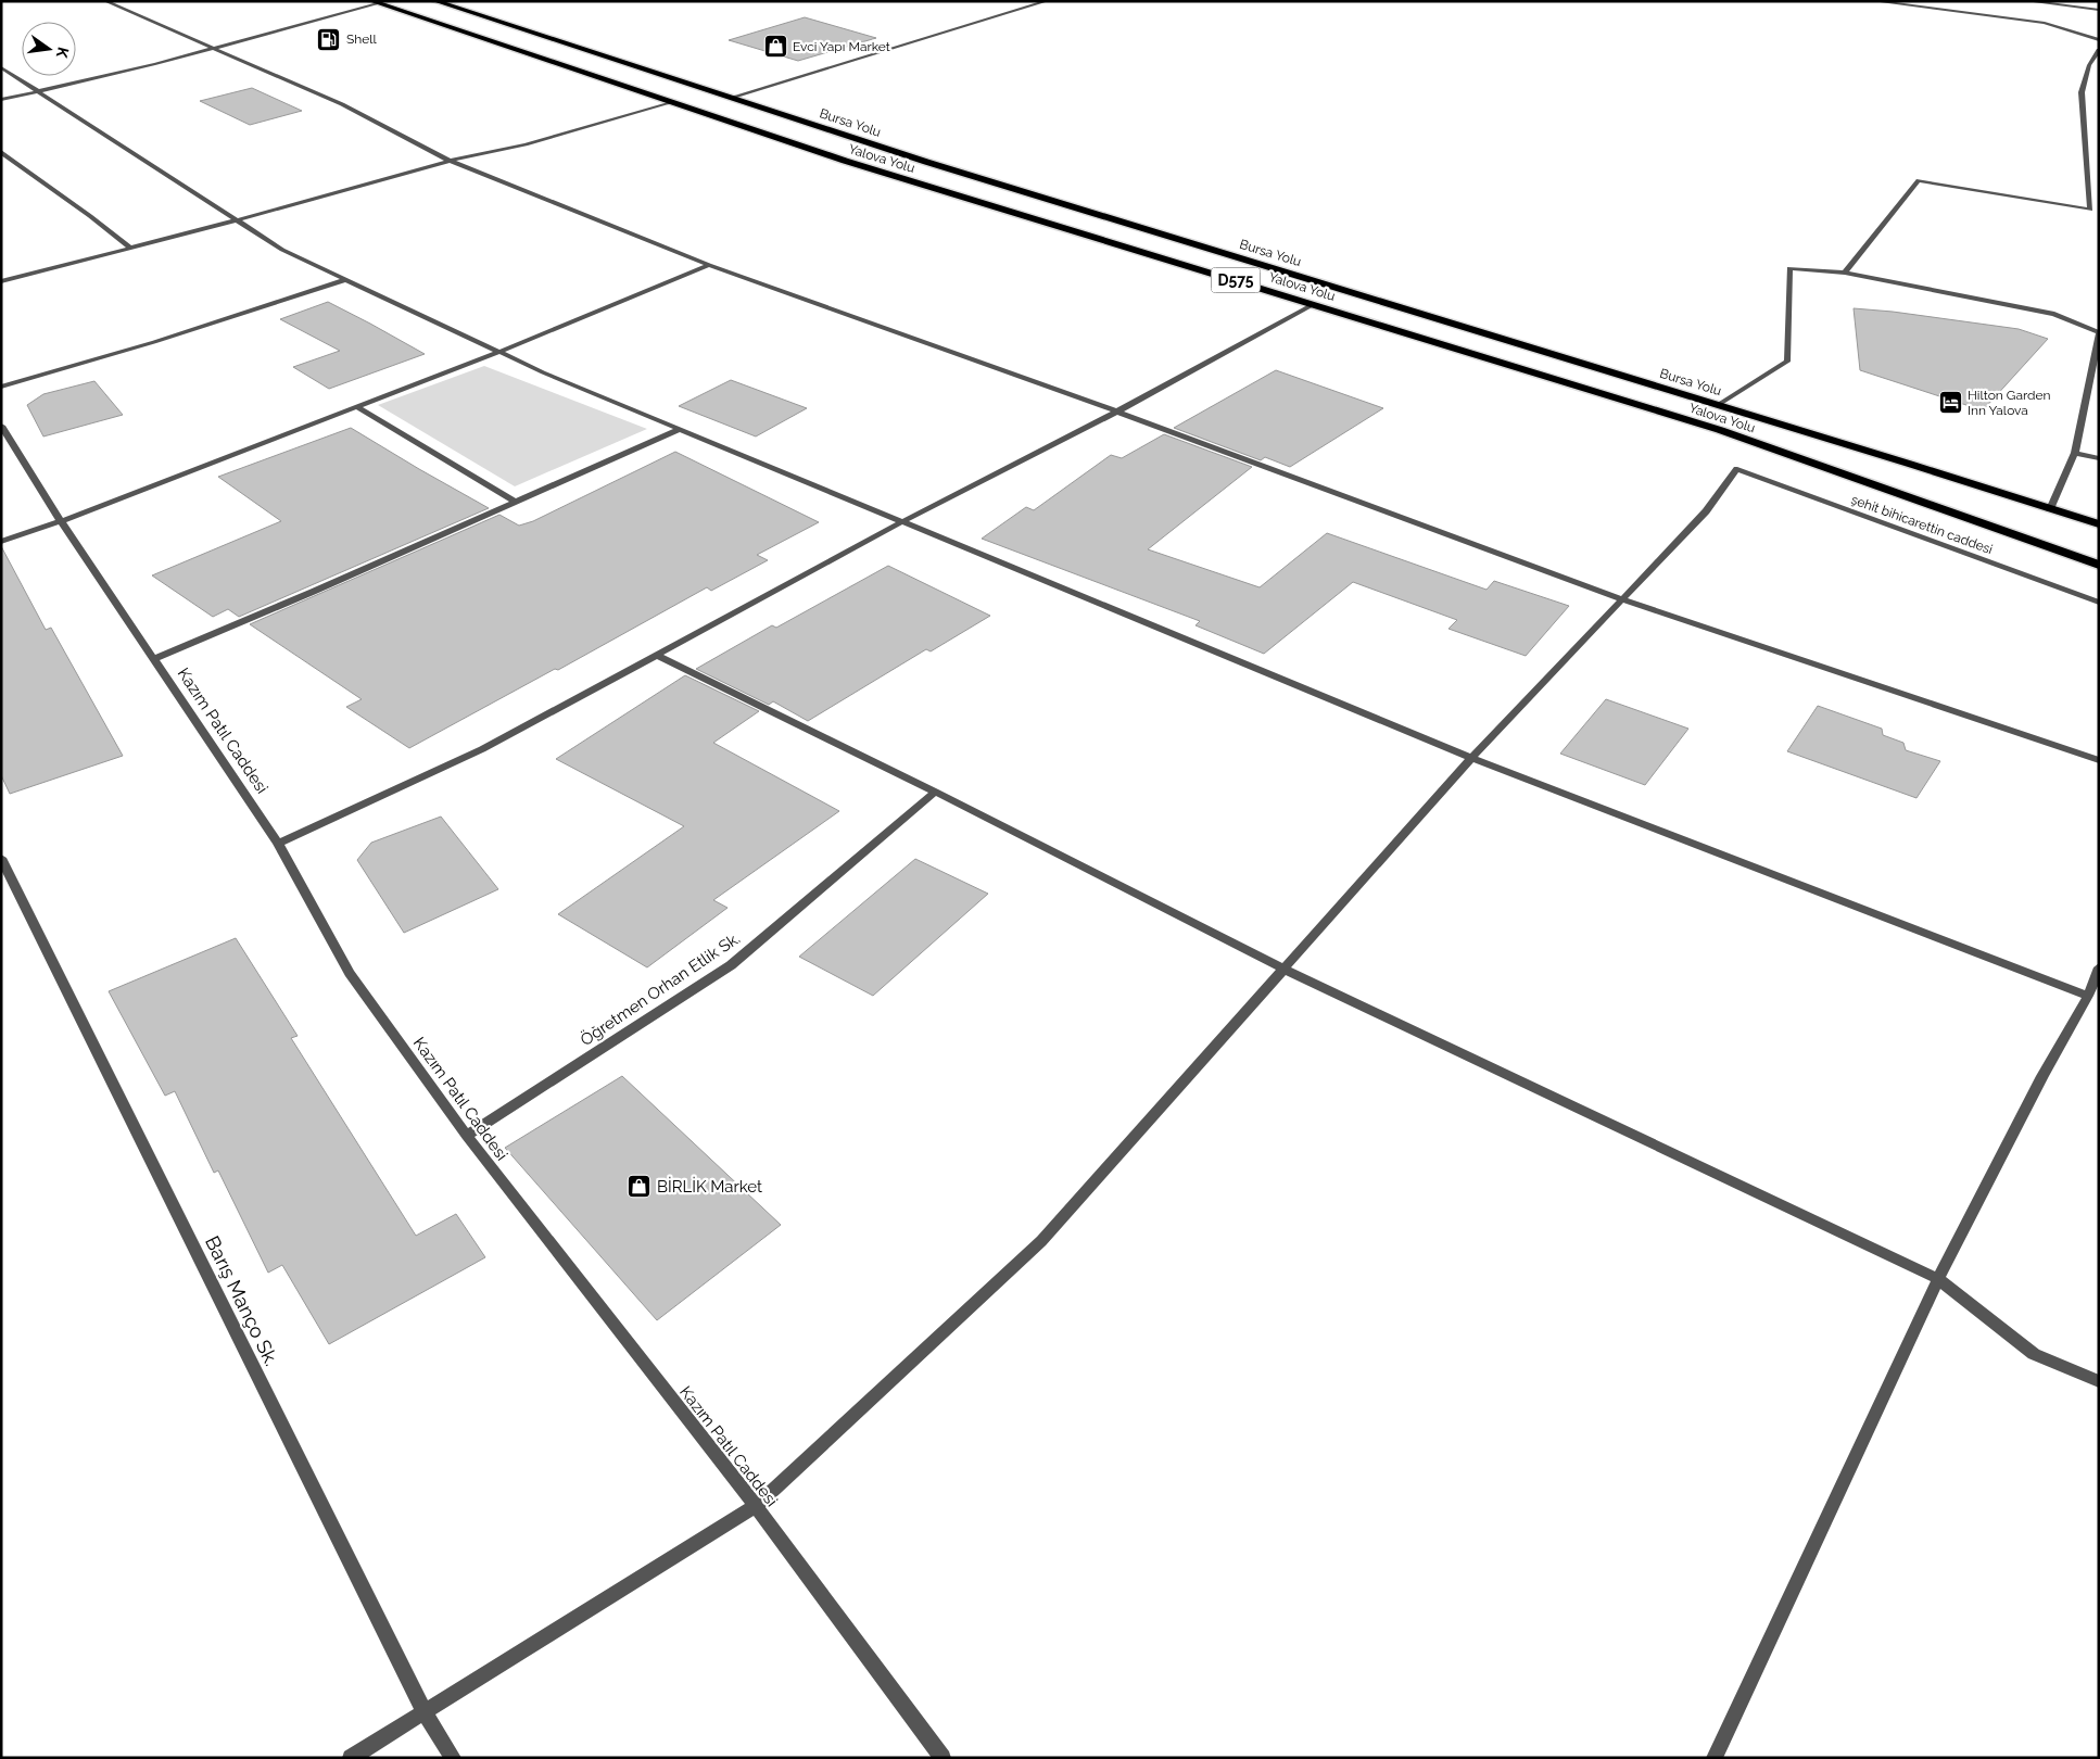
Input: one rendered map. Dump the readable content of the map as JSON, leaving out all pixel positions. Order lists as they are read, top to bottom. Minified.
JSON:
{"streets":{"highway":["Bursa Yolu","Yalova Yolu","D575"],"street":["şehit bihicarettin caddesi","Kazım Patıl Caddesi","Öğretmen Orhan Etlik Sk.","Barış Manço Sk."]},"crossings":[["Kazım Patıl Caddesi","Öğretmen Orhan Etlik Sk."]],"places":{"fuel station":["Shell"],"shop":["Evci Yapı Market","BİRLİK Market"],"hotel":["Hilton Garden Inn Yalova"]},"north":"right"}
